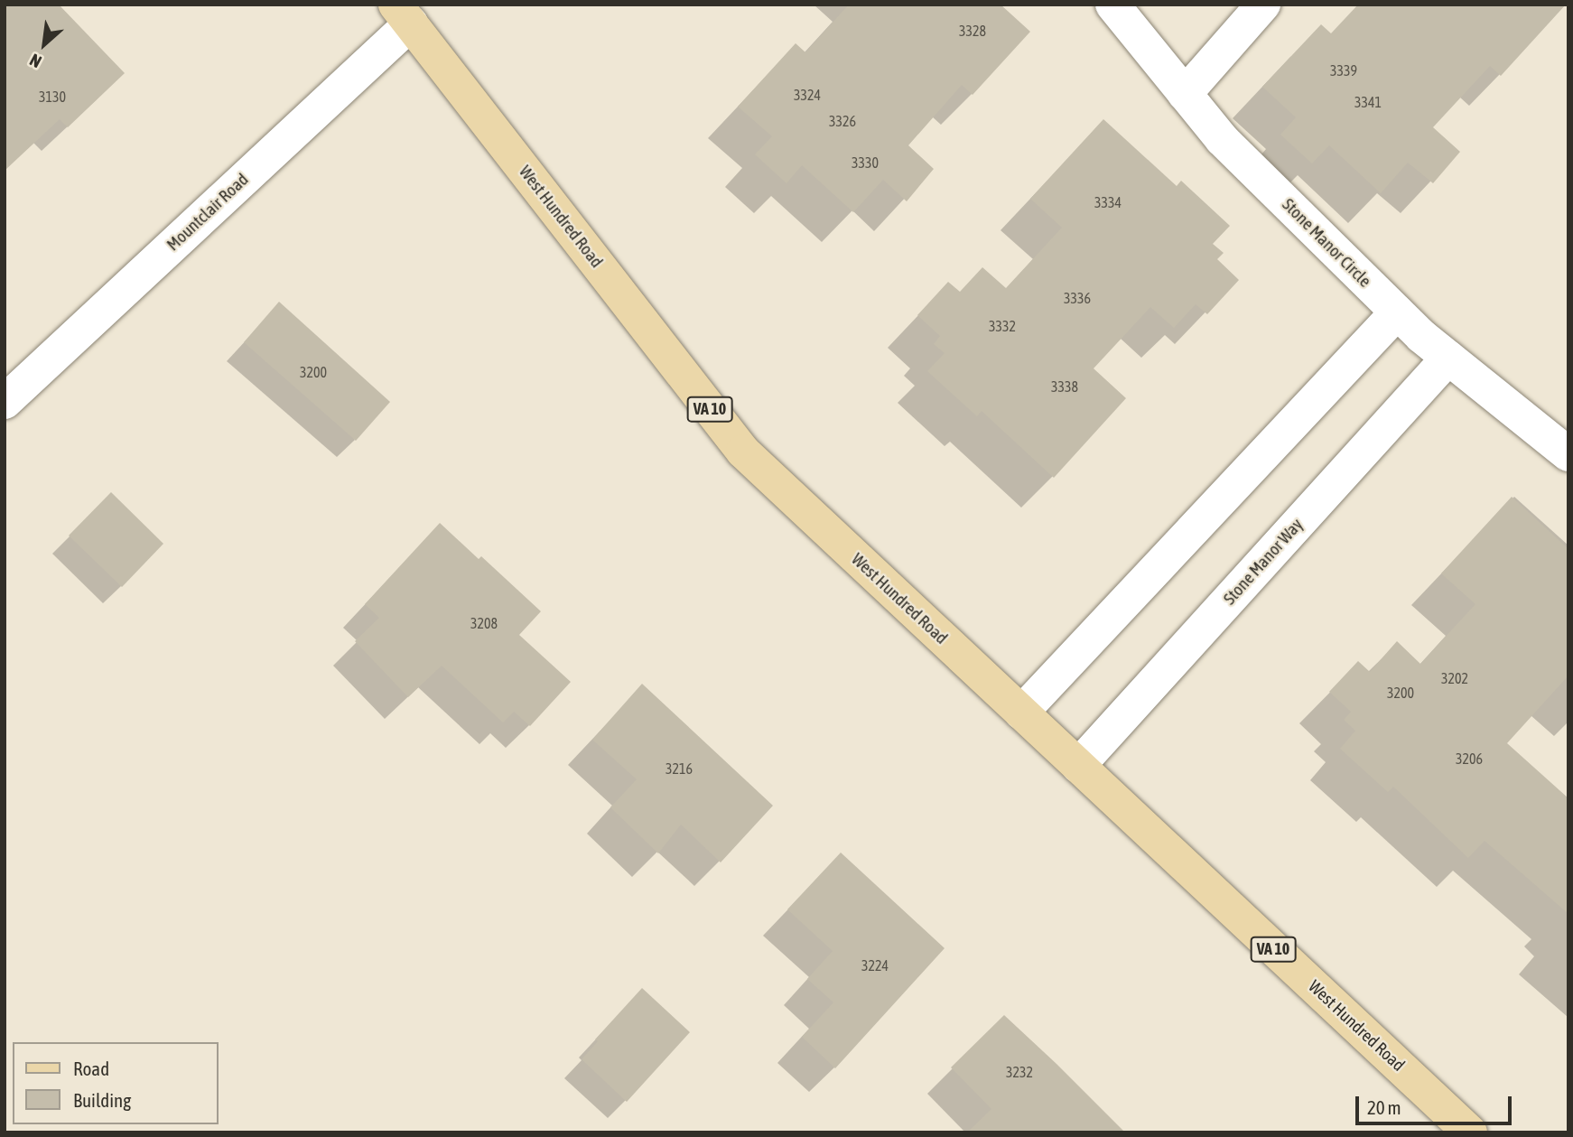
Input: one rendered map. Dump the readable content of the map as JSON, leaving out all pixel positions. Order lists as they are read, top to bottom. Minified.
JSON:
{"streets":{"main road":["West Hundred Road","VA 10"],"street":["Mountclair Road","Stone Manor Circle","Stone Manor Way"]},"crossings":[["Mountclair Road","West Hundred Road"],["West Hundred Road","Stone Manor Way"],["Stone Manor Circle","Stone Manor Way"]],"house_numbers":["3328","3339","3324","3130","3341","3326","3330","3334","3336","3332","3200","3338","3208","3202","3200","3206","3216","3224","3232"],"legend":["Road","Building"],"scale_bar":"20 m","north":"bottom left"}
